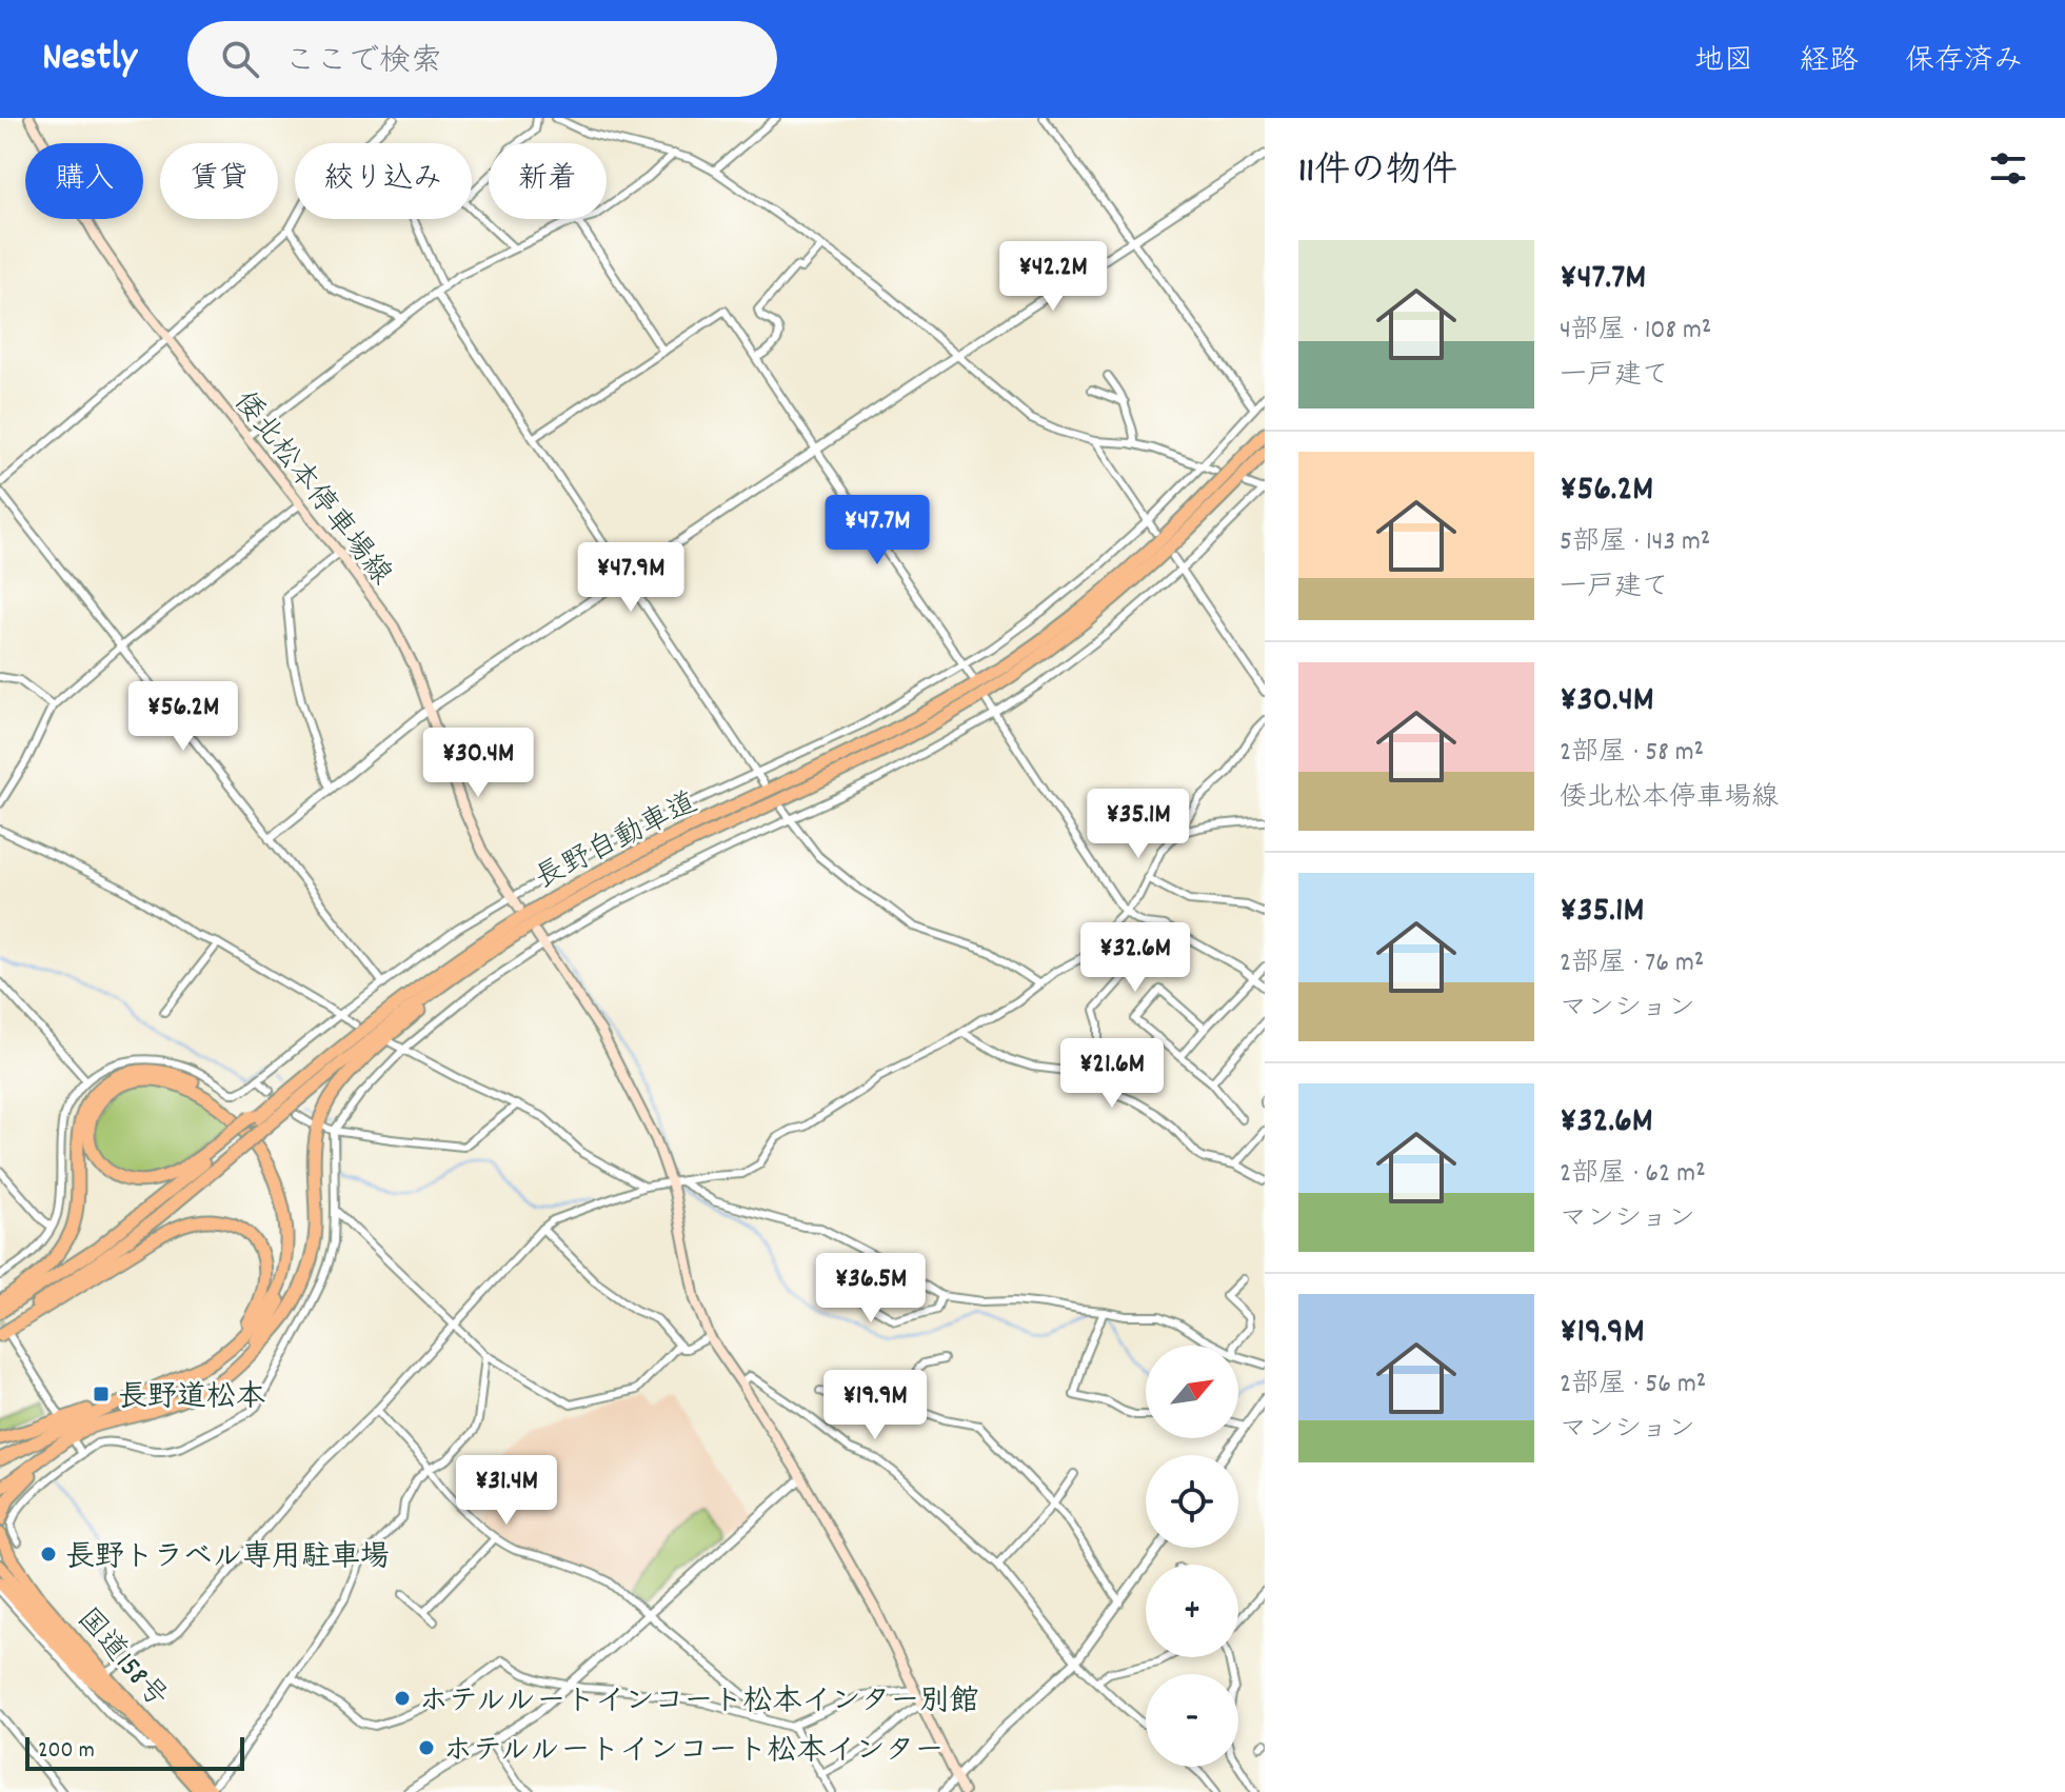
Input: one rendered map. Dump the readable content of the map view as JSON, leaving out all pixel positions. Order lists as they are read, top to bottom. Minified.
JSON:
{"streets":{"highway":["長野自動車道","国道158号"],"main road":["倭北松本停車場線"]},"places":{"transit":["長野道松本"],"other":["長野トラベル専用駐車場","ホテルルートインコート松本インター別館","ホテルルートインコート松本インター"]},"scale_bar":"200 m","north":"top right","page":{"header":"Nestly","search":"ここで検索","nav":["地図","経路","保存済み"],"heading":"11件の物件","chip":["購入","賃貸","絞り込み","新着"],"list":[{"name":"¥47.7M","note":"4部屋 · 108 m² · 一戸建て"},{"name":"¥56.2M","note":"5部屋 · 143 m² · 一戸建て"},{"name":"¥30.4M","note":"2部屋 · 58 m² · 倭北松本停車場線"},{"name":"¥35.1M","note":"2部屋 · 76 m² · マンション"},{"name":"¥32.6M","note":"2部屋 · 62 m² · マンション"},{"name":"¥19.9M","note":"2部屋 · 56 m² · マンション"}],"price":["¥42.2M","¥47.7M","¥47.9M","¥56.2M","¥30.4M","¥35.1M","¥32.6M","¥21.6M","¥36.5M","¥19.9M","¥31.4M"],"map_buttons":["+","−"],"scale":"200 m"}}
